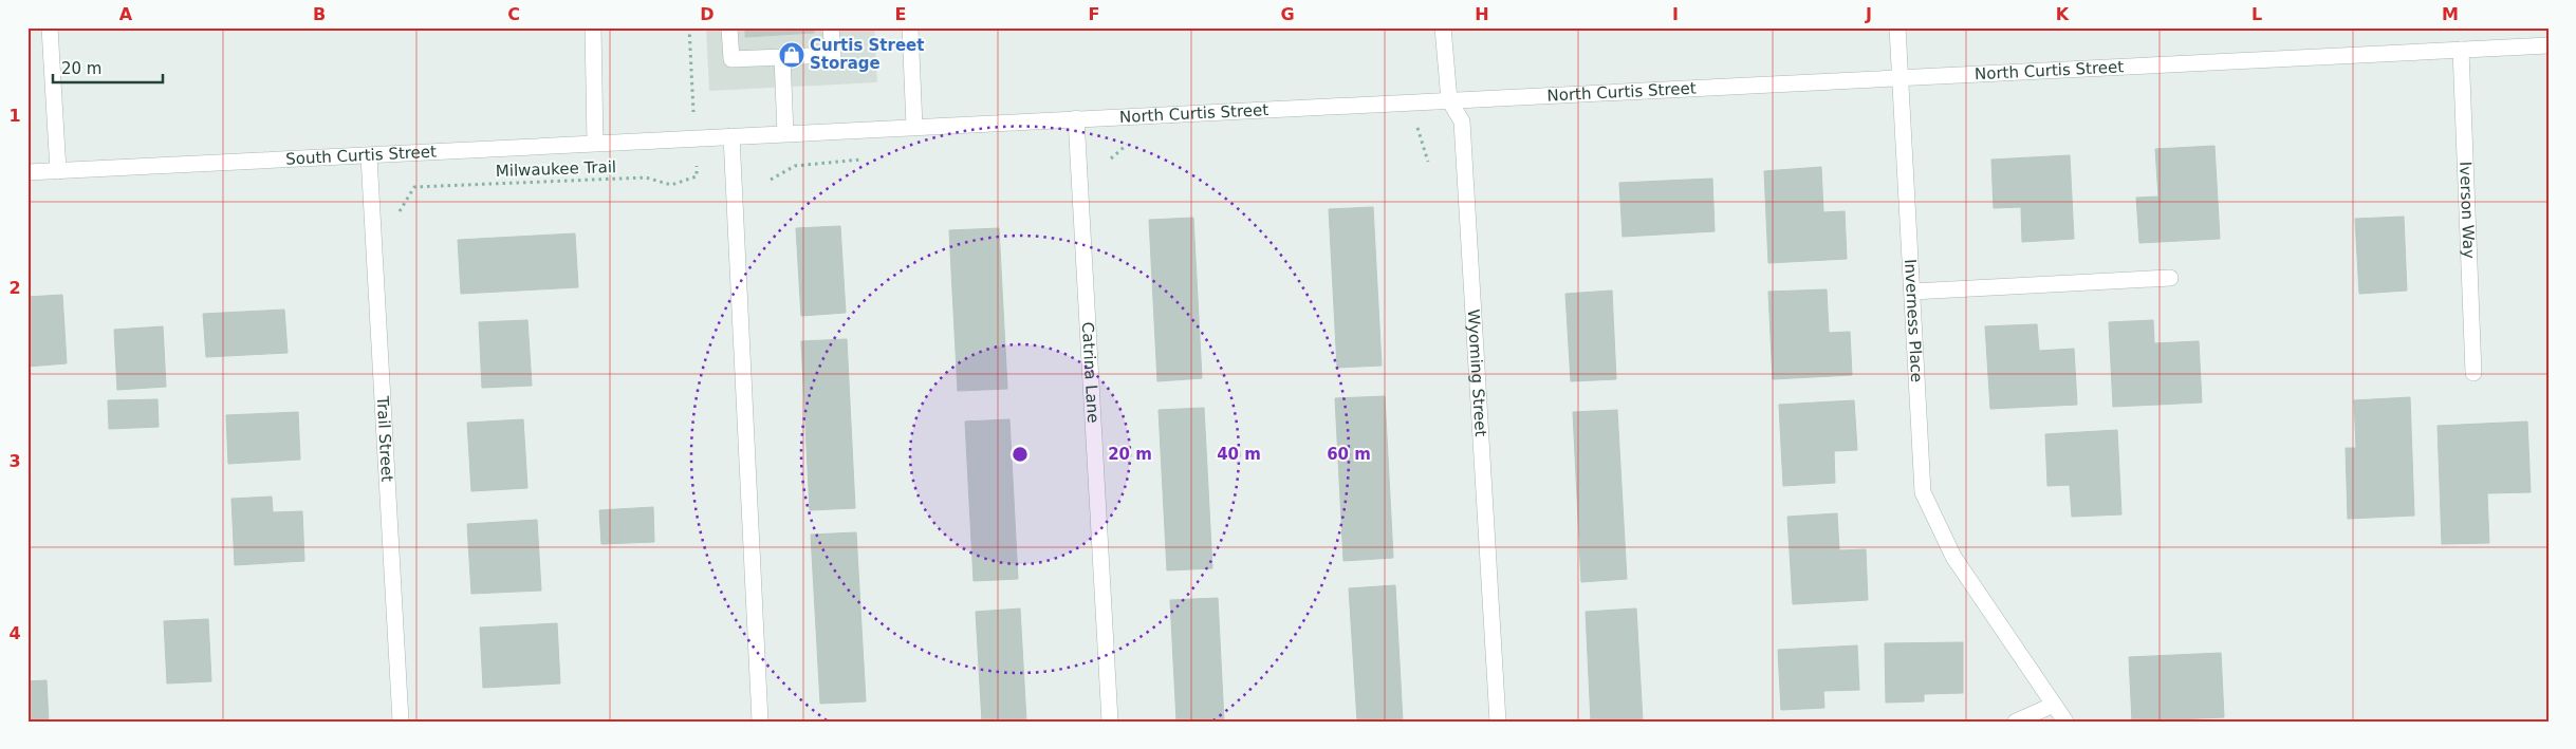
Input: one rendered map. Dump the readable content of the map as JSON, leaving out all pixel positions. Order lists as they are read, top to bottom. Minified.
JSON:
{"streets":{"street":["North Curtis Street","South Curtis Street","Iverson Way","Inverness Place","Catrina Lane","Wyoming Street","Trail Street"],"path":["Milwaukee Trail"]},"crossings":[["North Curtis Street","South Curtis Street"],["North Curtis Street","Iverson Way"],["North Curtis Street","Inverness Place"],["North Curtis Street","Catrina Lane"],["North Curtis Street","Wyoming Street"],["South Curtis Street","Trail Street"]],"places":{"shop":["Curtis Street Storage"]},"scale_bar":"20 m","grid":{"columns":["A","B","C","D","E","F","G","H","I","J","K","L","M"],"rows":["1","2","3","4"]},"rings":["20 m","40 m","60 m"]}
